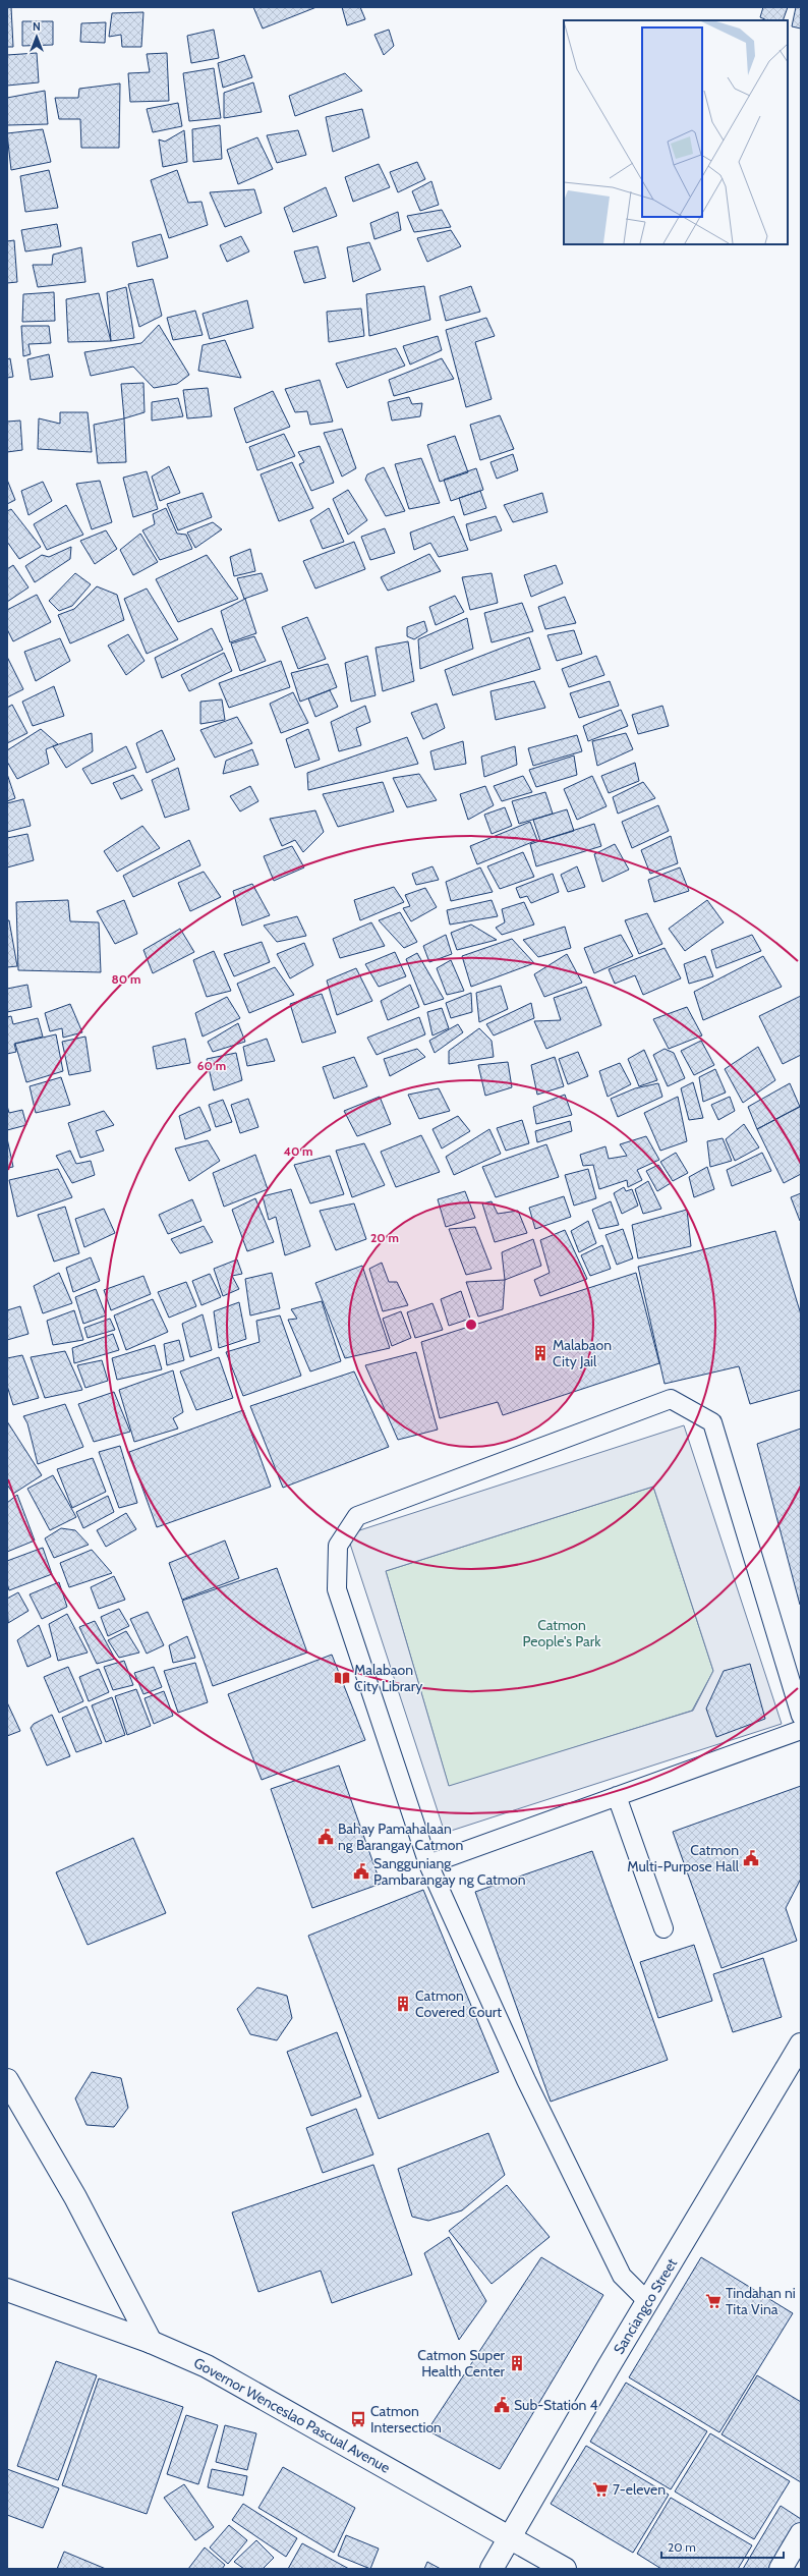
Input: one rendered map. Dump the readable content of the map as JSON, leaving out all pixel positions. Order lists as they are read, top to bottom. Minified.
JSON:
{"streets":{"main road":["Sanciangco Street","Governor Wenceslao Pascual Avenue"]},"crossings":[["Sanciangco Street","Governor Wenceslao Pascual Avenue"]],"parks":["Catmon People's Park"],"places":{"building":["Malabaon City Jail","Catmon Covered Court","Catmon Super Health Center"],"library":["Malabaon City Library"],"public building":["Bahay Pamahalaan ng Barangay Catmon","Catmon Multi-Purpose Hall","Sangguniang Pambarangay ng Catmon","Sub-Station 4"],"supermarket":["Tindahan ni Tita Vina","7-eleven"],"bus stop":["Catmon Intersection"]},"scale_bar":"20 m","north":"top","rings":["80 m","60 m","40 m","20 m"]}
